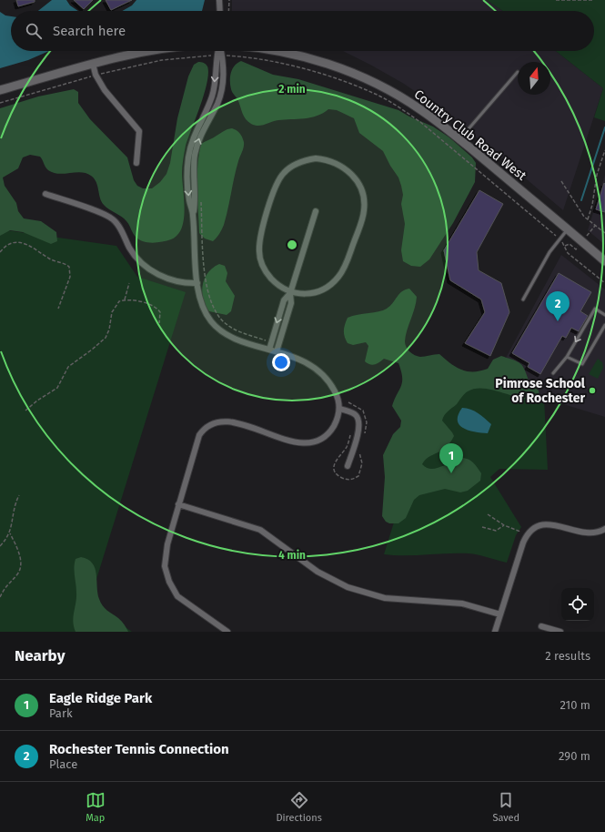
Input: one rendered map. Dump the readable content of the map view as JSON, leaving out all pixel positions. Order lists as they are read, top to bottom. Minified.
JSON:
{"streets":{"main road":["Country Club Road West"]},"places":["Pimrose School of Rochester"],"north":"top","page":{"search":"Search here","pins":["2","1"],"heading":["Nearby","2 results"],"list":[{"mark":"1","name":"Eagle Ridge Park","note":"Park","value":"210 m"},{"mark":"2","name":"Rochester Tennis Connection","note":"Place","value":"290 m"}],"nav":["Map","Directions","Saved"]},"rings":["2 min","4 min"]}
